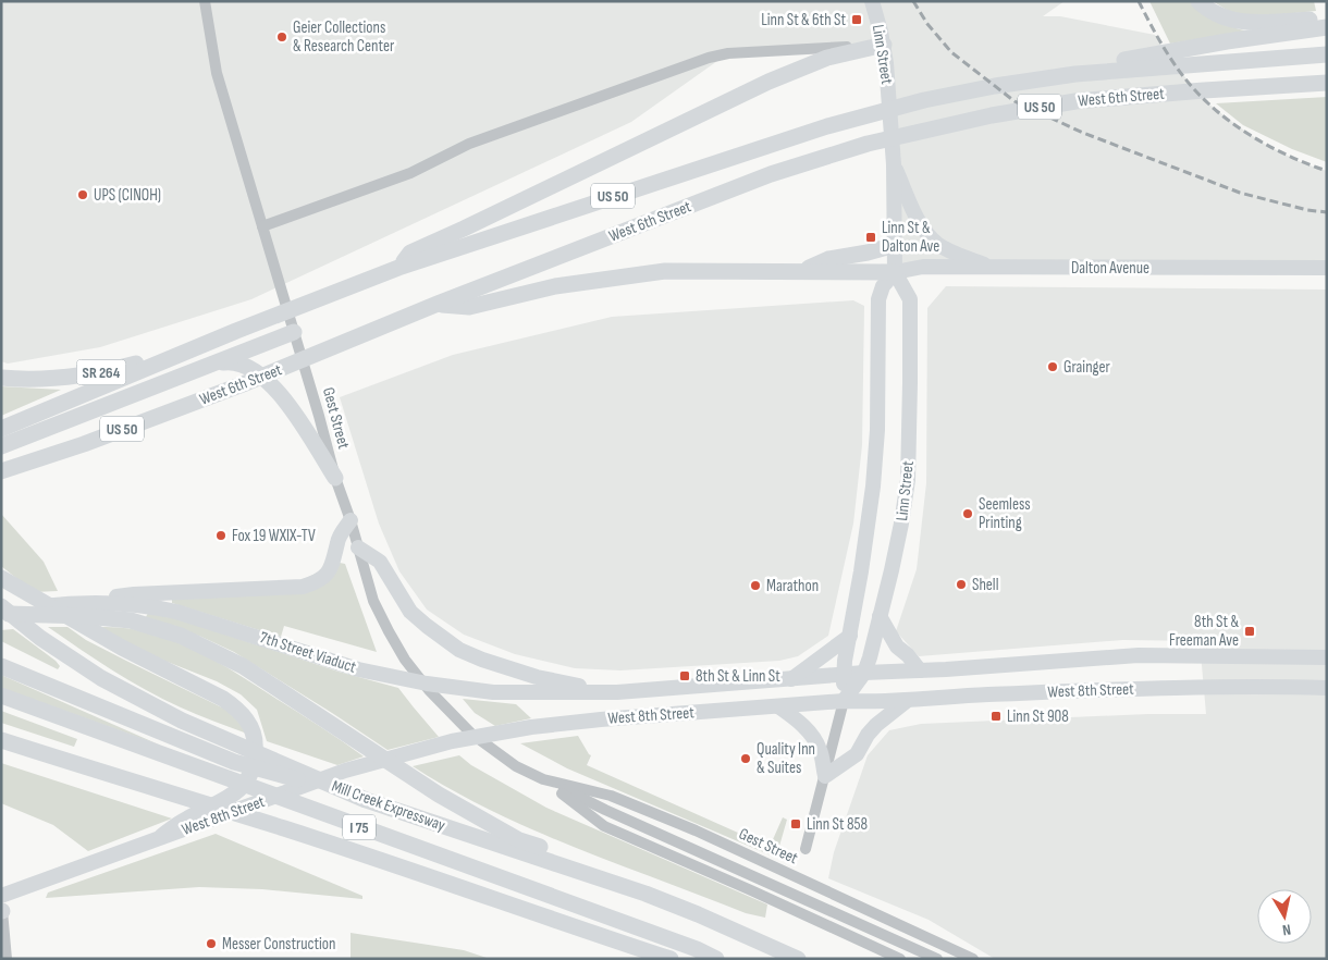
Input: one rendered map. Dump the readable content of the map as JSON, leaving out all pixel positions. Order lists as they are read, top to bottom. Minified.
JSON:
{"streets":{"highway":["West 6th Street","US 50","SR 264","Mill Creek Expressway","I 75"],"main road":["Linn Street","Dalton Avenue","7th Street Viaduct","West 8th Street"],"street":["Gest Street"]},"crossings":[["Linn Street","Dalton Avenue"],["Linn Street","West 8th Street"],["West 6th Street","US 50"],["West 6th Street","SR 264"],["US 50","SR 264"],["7th Street Viaduct","West 8th Street"]],"places":{"transit":["Linn St & 6th St","Linn St & Dalton Ave","8th St & Freeman Ave","8th St & Linn St","Linn St 908","Linn St 858"],"other":["Geier Collections & Research Center","UPS (CINOH)","Grainger","Seemless Printing","Fox 19 WXIX-TV","Shell","Marathon","Quality Inn & Suites","Messer Construction"]},"north":"bottom"}
